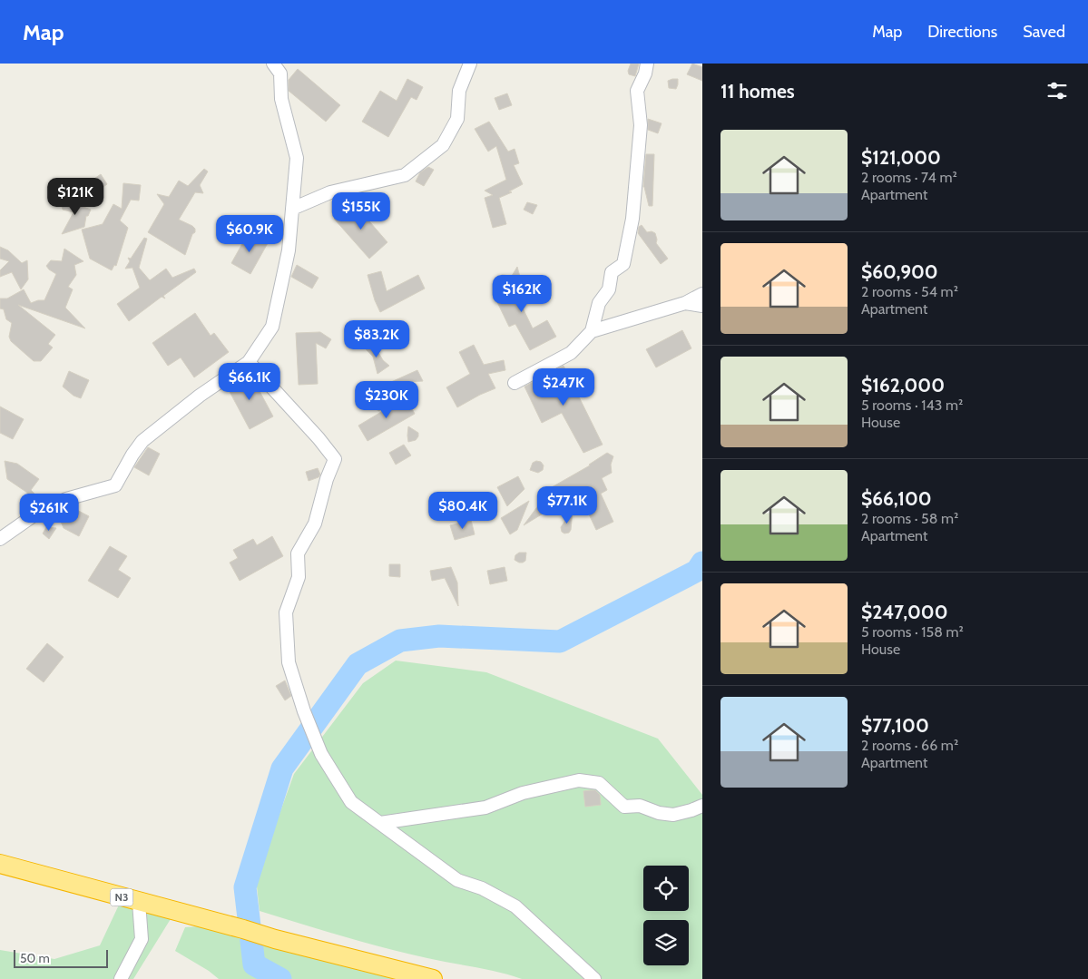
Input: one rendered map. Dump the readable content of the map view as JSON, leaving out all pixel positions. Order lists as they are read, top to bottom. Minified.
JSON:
{"streets":{"highway":["N3"]},"scale_bar":"50 m","page":{"header":"Map","nav":["Map","Directions","Saved"],"heading":"11 homes","list":[{"name":"$121,000","note":"2 rooms · 74 m² · Apartment"},{"name":"$60,900","note":"2 rooms · 54 m² · Apartment"},{"name":"$162,000","note":"5 rooms · 143 m² · House"},{"name":"$66,100","note":"2 rooms · 58 m² · Apartment"},{"name":"$247,000","note":"5 rooms · 158 m² · House"},{"name":"$77,100","note":"2 rooms · 66 m² · Apartment"}],"price":["$121K","$155K","$60.9K","$162K","$83.2K","$66.1K","$247K","$230K","$77.1K","$80.4K","$261K"],"scale":"50 m"}}
